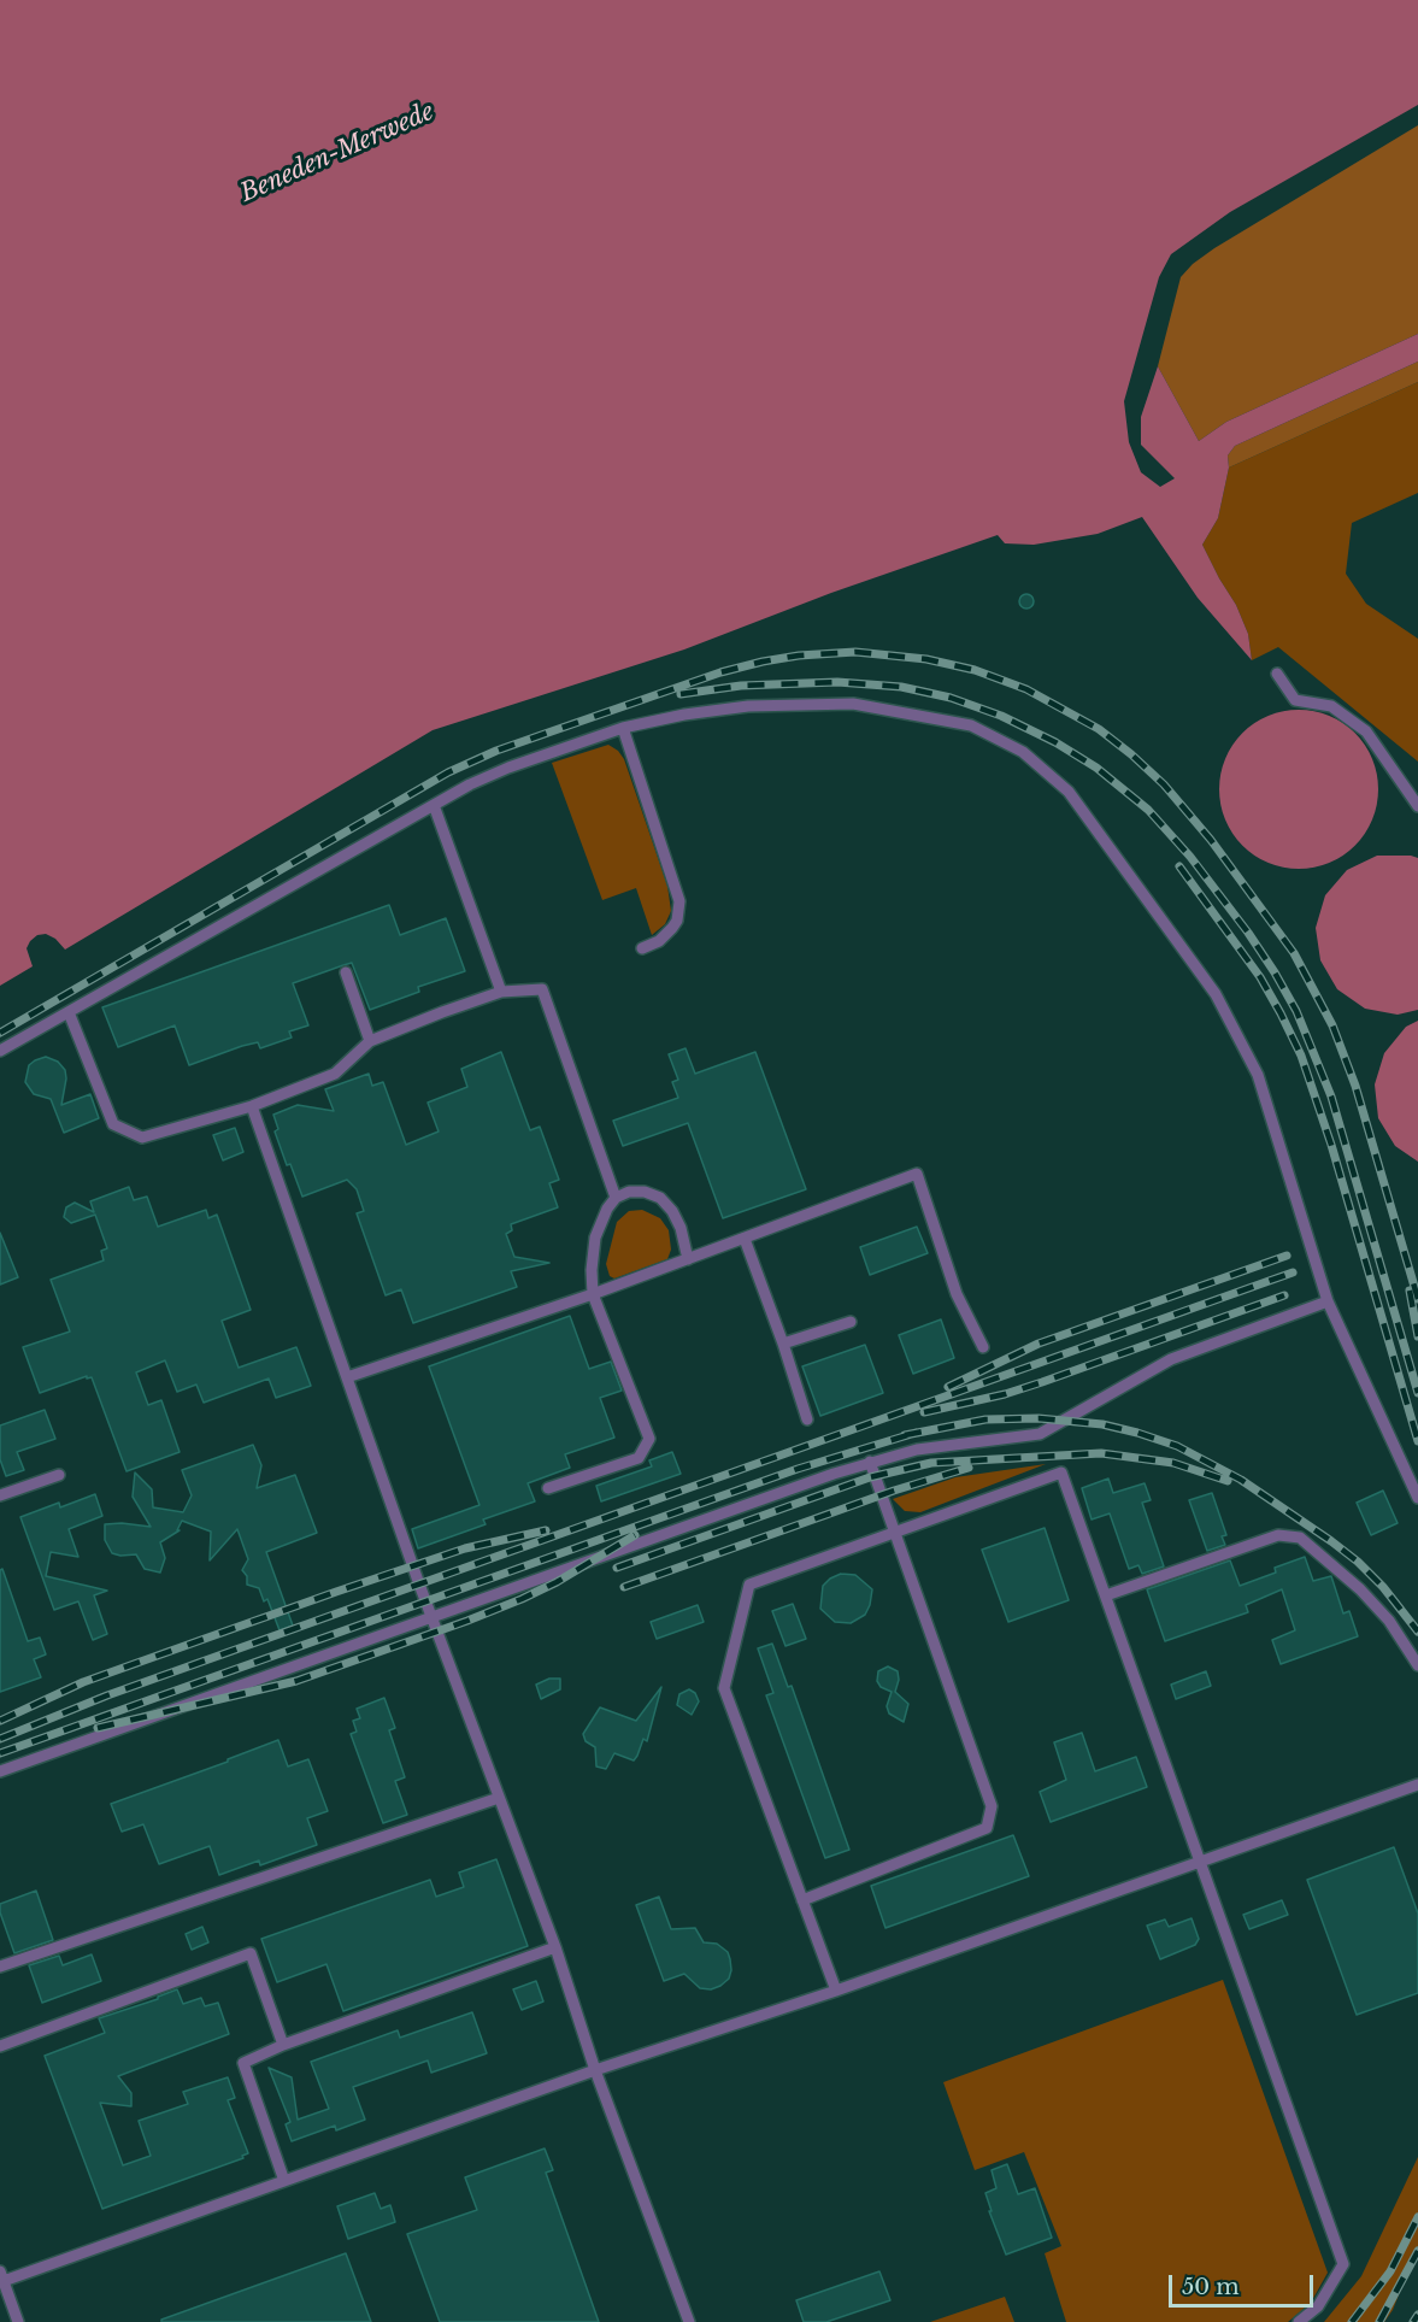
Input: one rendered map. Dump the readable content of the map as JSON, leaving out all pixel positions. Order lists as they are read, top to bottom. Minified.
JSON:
{"water":["Beneden-Merwede"],"scale_bar":"50 m"}
